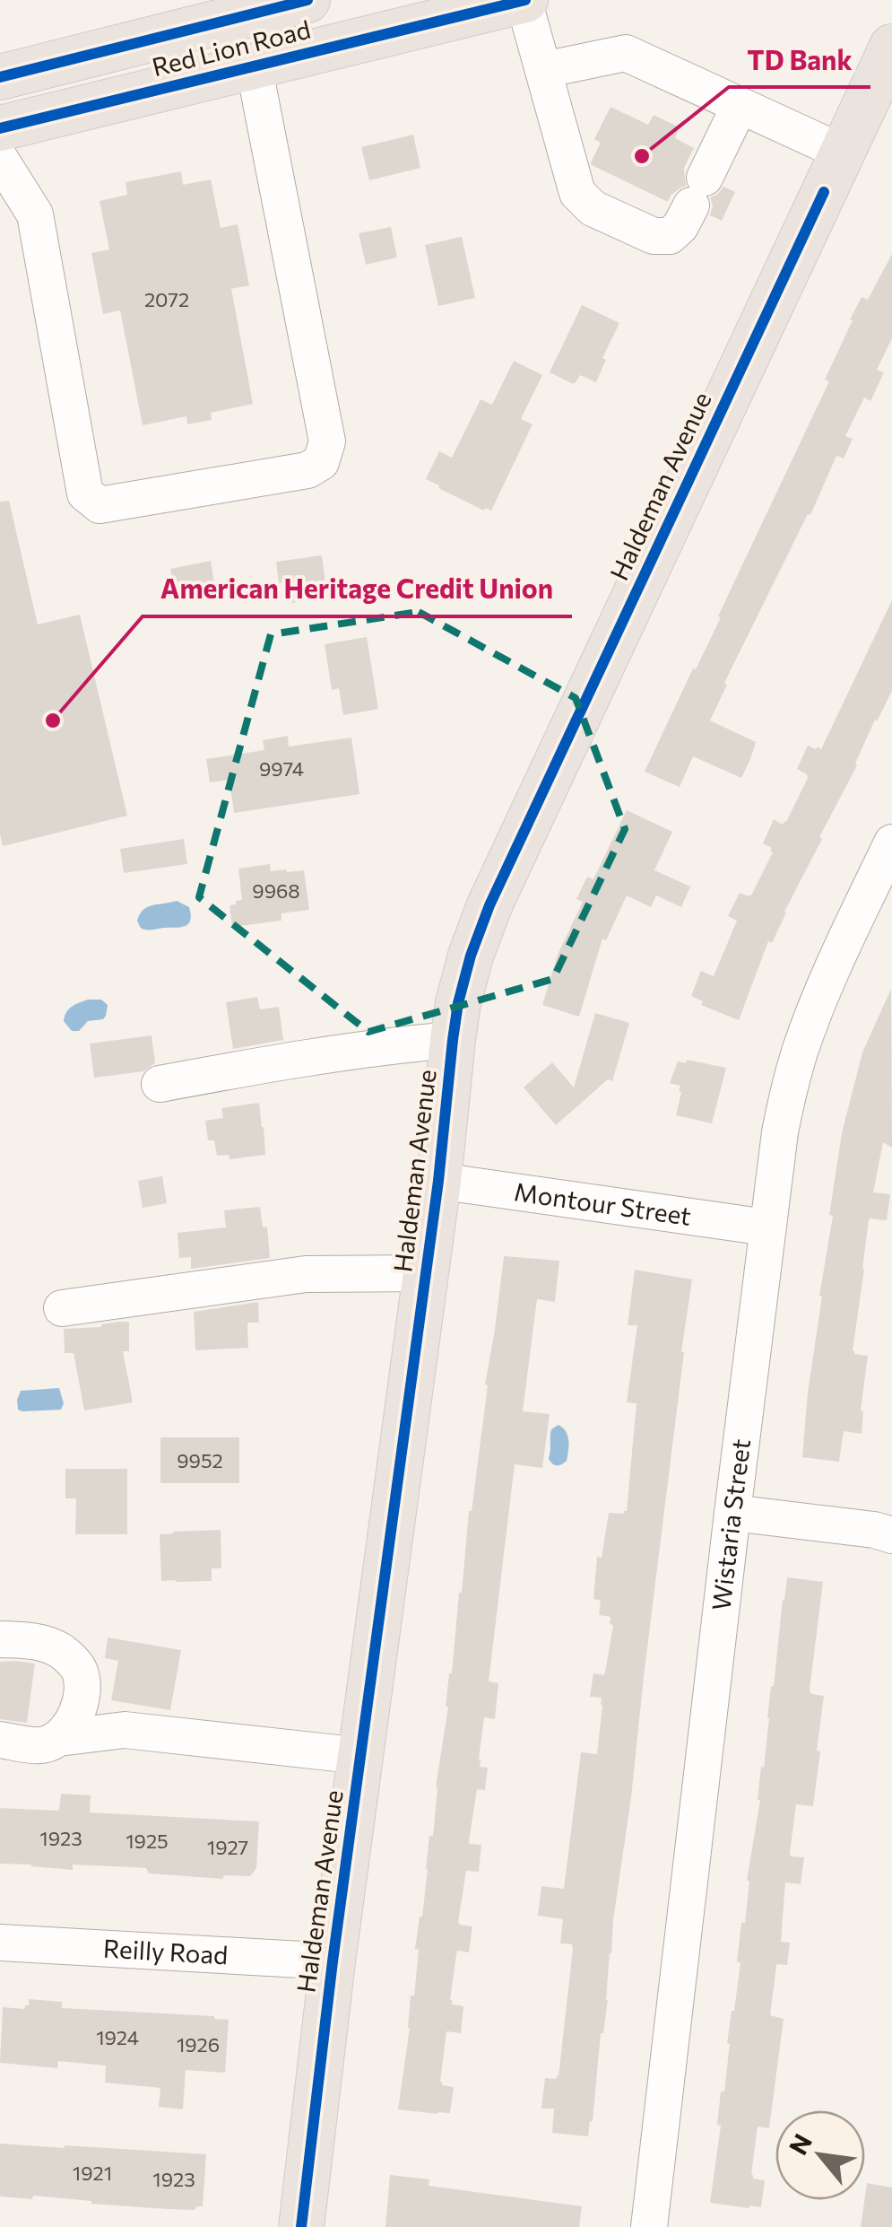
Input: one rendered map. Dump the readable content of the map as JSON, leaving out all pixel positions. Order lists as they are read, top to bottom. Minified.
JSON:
{"streets":{"main road":["Red Lion Road","Haldeman Avenue"],"street":["Montour Street","Wistaria Street","Reilly Road"]},"crossings":[["Haldeman Avenue","Montour Street"],["Haldeman Avenue","Reilly Road"],["Montour Street","Wistaria Street"]],"places":["TD Bank","American Heritage Credit Union"],"house_numbers":["2072","9974","9968","9952","1923","1925","1927","1924","1926","1921","1923"],"north":"top left"}
